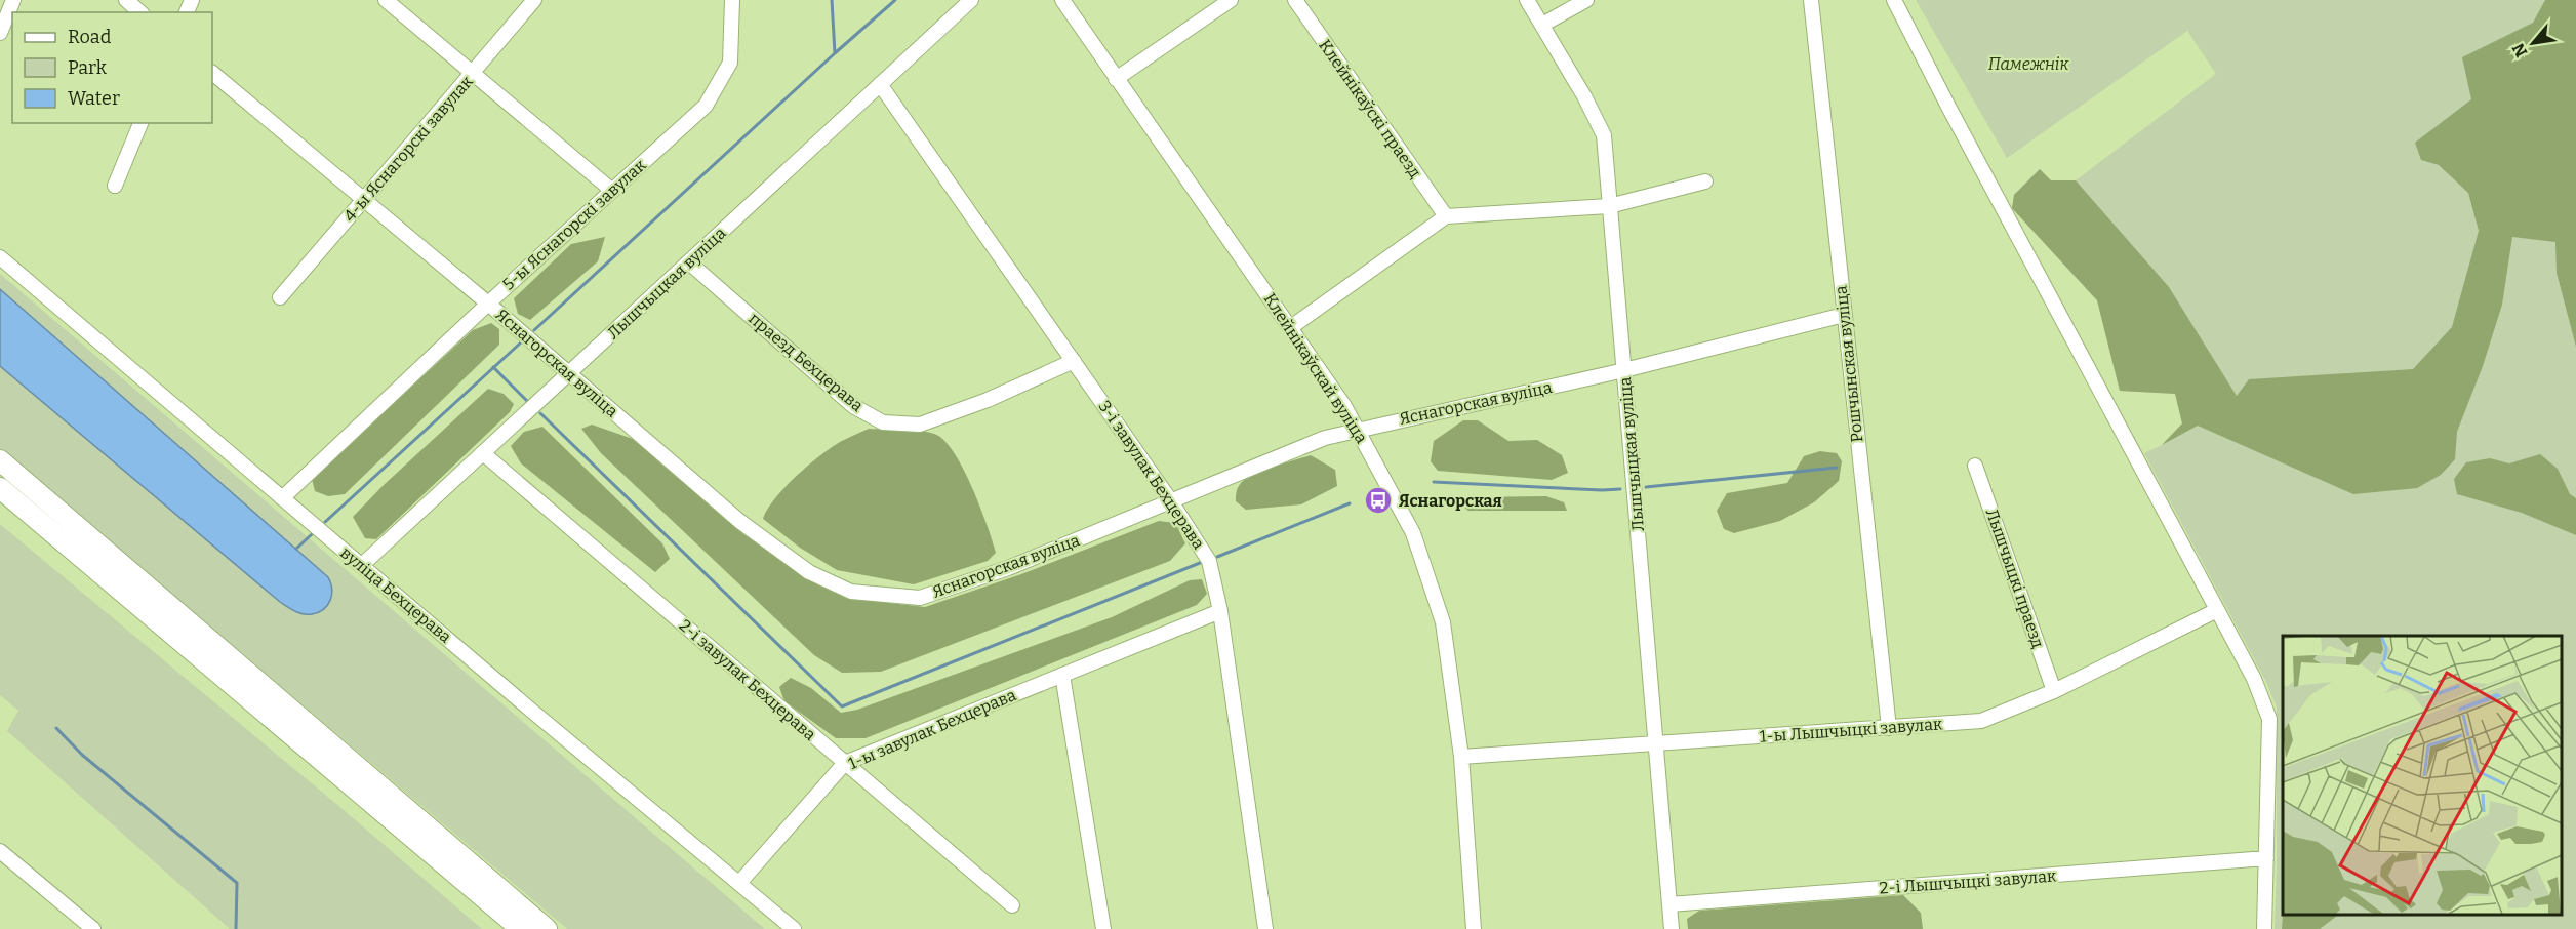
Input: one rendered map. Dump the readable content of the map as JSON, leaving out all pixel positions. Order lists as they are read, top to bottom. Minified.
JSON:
{"streets":{"street":["Клейнікаўскі праезд","4-ы Яснагорскі завулак","5-ы Яснагорскі завулак","Лышчыцкая вуліца","праезд Бехцерава","Яснагорская вуліца","Рошчынская вуліца","Клейнікаўскай вуліца","3-і завулак Бехцерава","Лышчыцкі праезд","вуліца Бехцерава","2-і завулак Бехцерава","1-ы завулак Бехцерава","1-ы Лышчыцкі завулак","2-і Лышчыцкі завулак"]},"crossings":[["4-ы Яснагорскі завулак","Яснагорская вуліца"],["5-ы Яснагорскі завулак","Яснагорская вуліца"],["5-ы Яснагорскі завулак","вуліца Бехцерава"],["Лышчыцкая вуліца","праезд Бехцерава"],["Лышчыцкая вуліца","Яснагорская вуліца"],["Лышчыцкая вуліца","3-і завулак Бехцерава"],["Лышчыцкая вуліца","вуліца Бехцерава"],["Лышчыцкая вуліца","2-і завулак Бехцерава"],["Лышчыцкая вуліца","1-ы Лышчыцкі завулак"],["Лышчыцкая вуліца","2-і Лышчыцкі завулак"],["праезд Бехцерава","3-і завулак Бехцерава"],["Яснагорская вуліца","Рошчынская вуліца"],["Яснагорская вуліца","Клейнікаўскай вуліца"],["Яснагорская вуліца","3-і завулак Бехцерава"],["Рошчынская вуліца","1-ы Лышчыцкі завулак"],["Клейнікаўскай вуліца","1-ы Лышчыцкі завулак"],["3-і завулак Бехцерава","1-ы завулак Бехцерава"],["Лышчыцкі праезд","1-ы Лышчыцкі завулак"],["вуліца Бехцерава","1-ы завулак Бехцерава"],["2-і завулак Бехцерава","1-ы завулак Бехцерава"]],"parks":["Памежнік"],"places":{"bus stop":["Яснагорская"]},"legend":["Road","Park","Water"],"north":"bottom left"}
